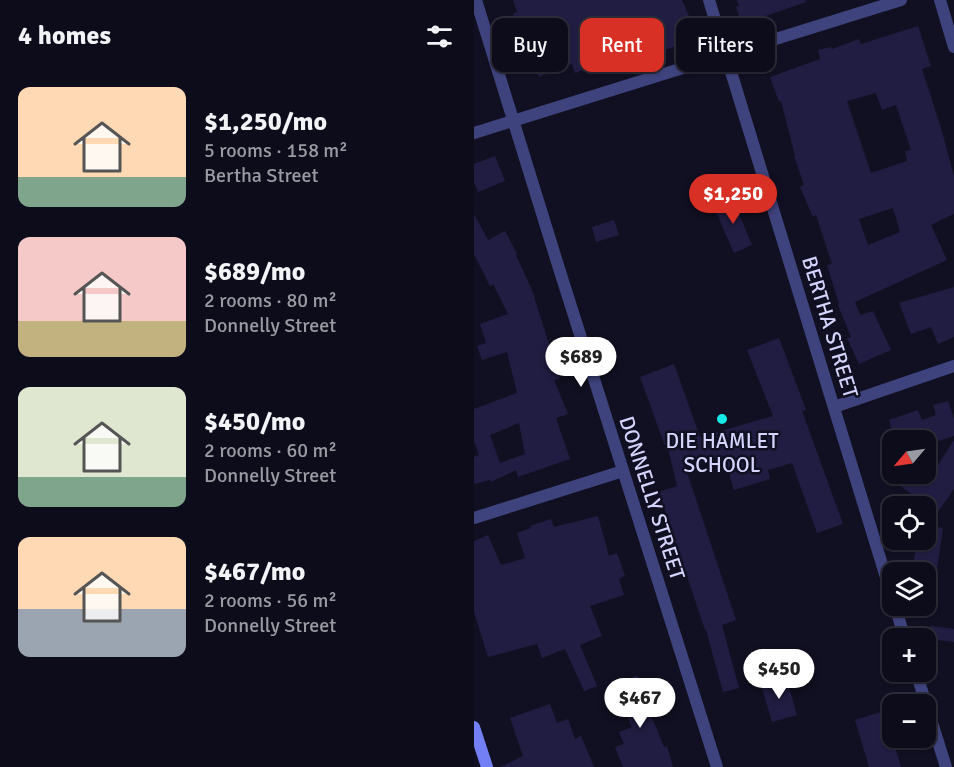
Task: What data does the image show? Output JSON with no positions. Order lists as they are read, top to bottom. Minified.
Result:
{"streets":{"street":["BERTHA STREET","DONNELLY STREET"]},"places":["DIE HAMLET SCHOOL"],"north":"bottom left","page":{"heading":"4 homes","chip":["Buy","Rent","Filters"],"list":[{"name":"$1,250/mo","note":"5 rooms · 158 m² · Bertha Street"},{"name":"$689/mo","note":"2 rooms · 80 m² · Donnelly Street"},{"name":"$450/mo","note":"2 rooms · 60 m² · Donnelly Street"},{"name":"$467/mo","note":"2 rooms · 56 m² · Donnelly Street"}],"price":["$1,250","$689","$450","$467"],"map_buttons":["+","−"]}}
